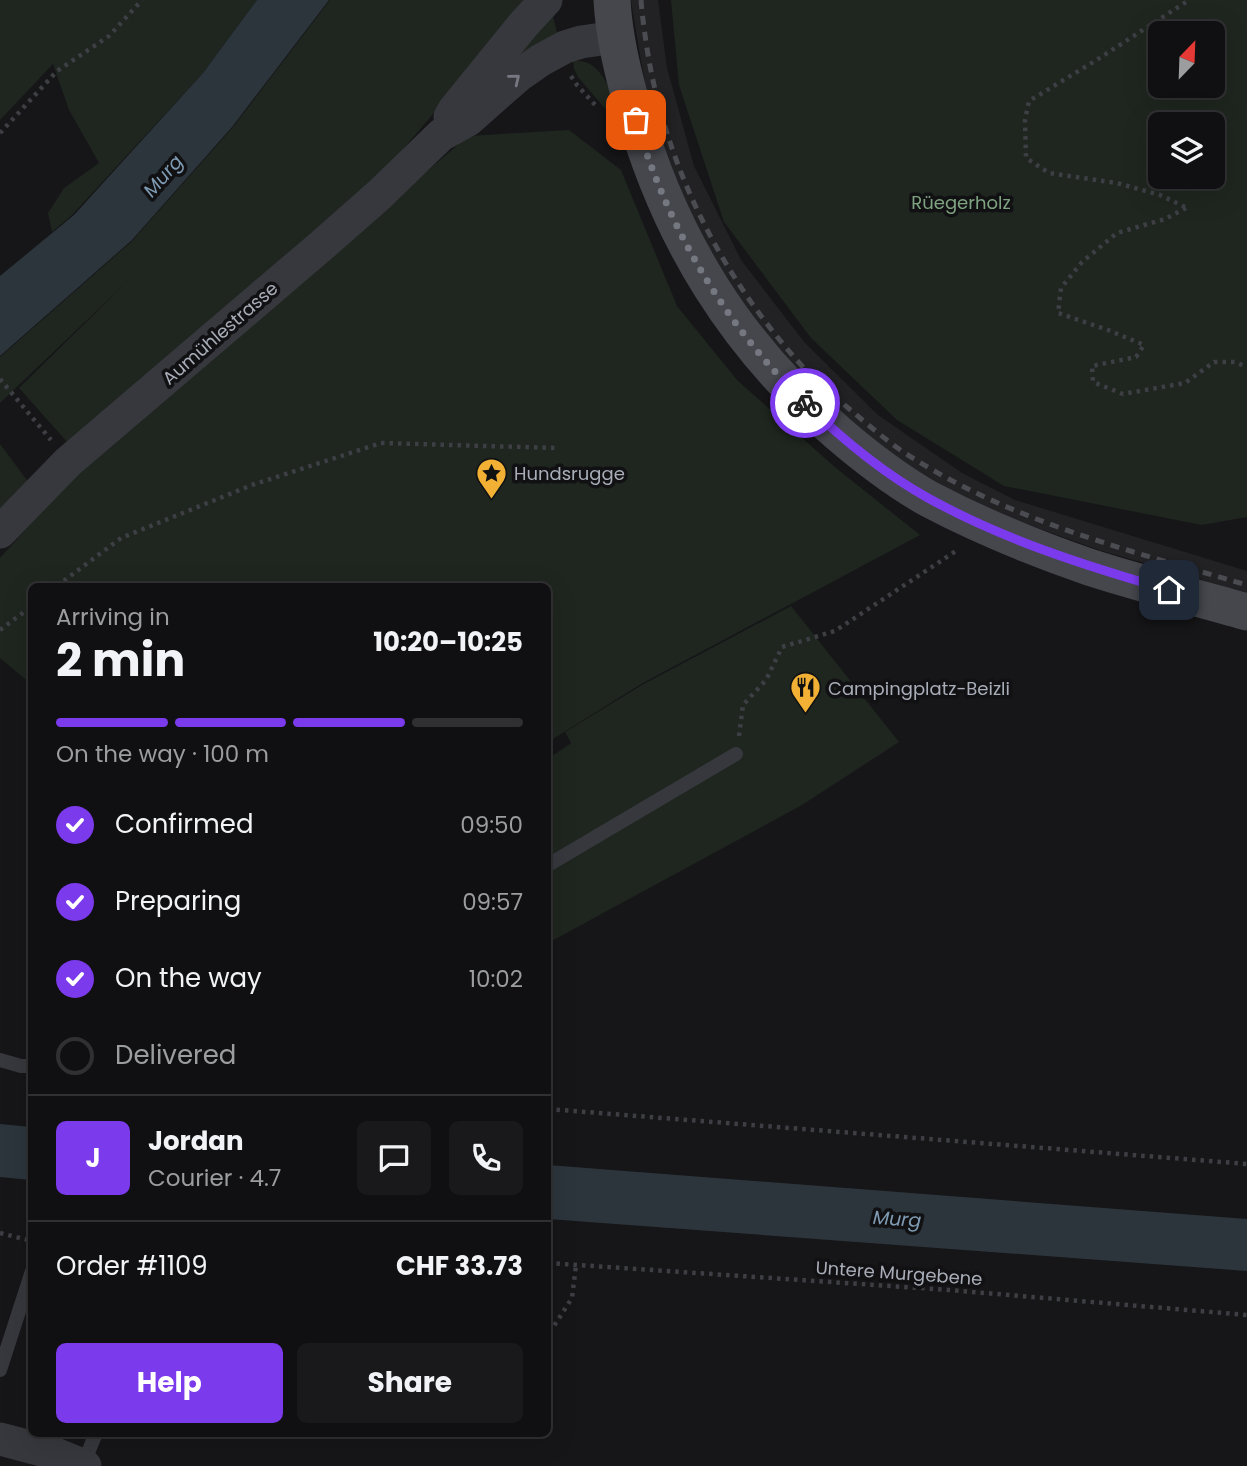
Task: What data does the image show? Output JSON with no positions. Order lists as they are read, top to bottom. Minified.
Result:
{"streets":{"street":["Aumühlestrasse"],"path":["Untere Murgebene"]},"water":["Murg"],"parks":["Rüegerholz"],"places":{"place":["Hundsrugge"],"restaurant":["Campingplatz-Beizli"]},"north":"top right","page":{"heading":["2 min","Arriving in","10:20–10:25"],"panel":["Jordan","Courier · 4.7","Order #1109","CHF 33.73"],"bar":"On the way · 100 m","list":[["Confirmed","09:50"],["Preparing","09:57"],["On the way","10:02"],"Delivered"],"round":"J","buttons":["Help","Share"]}}
